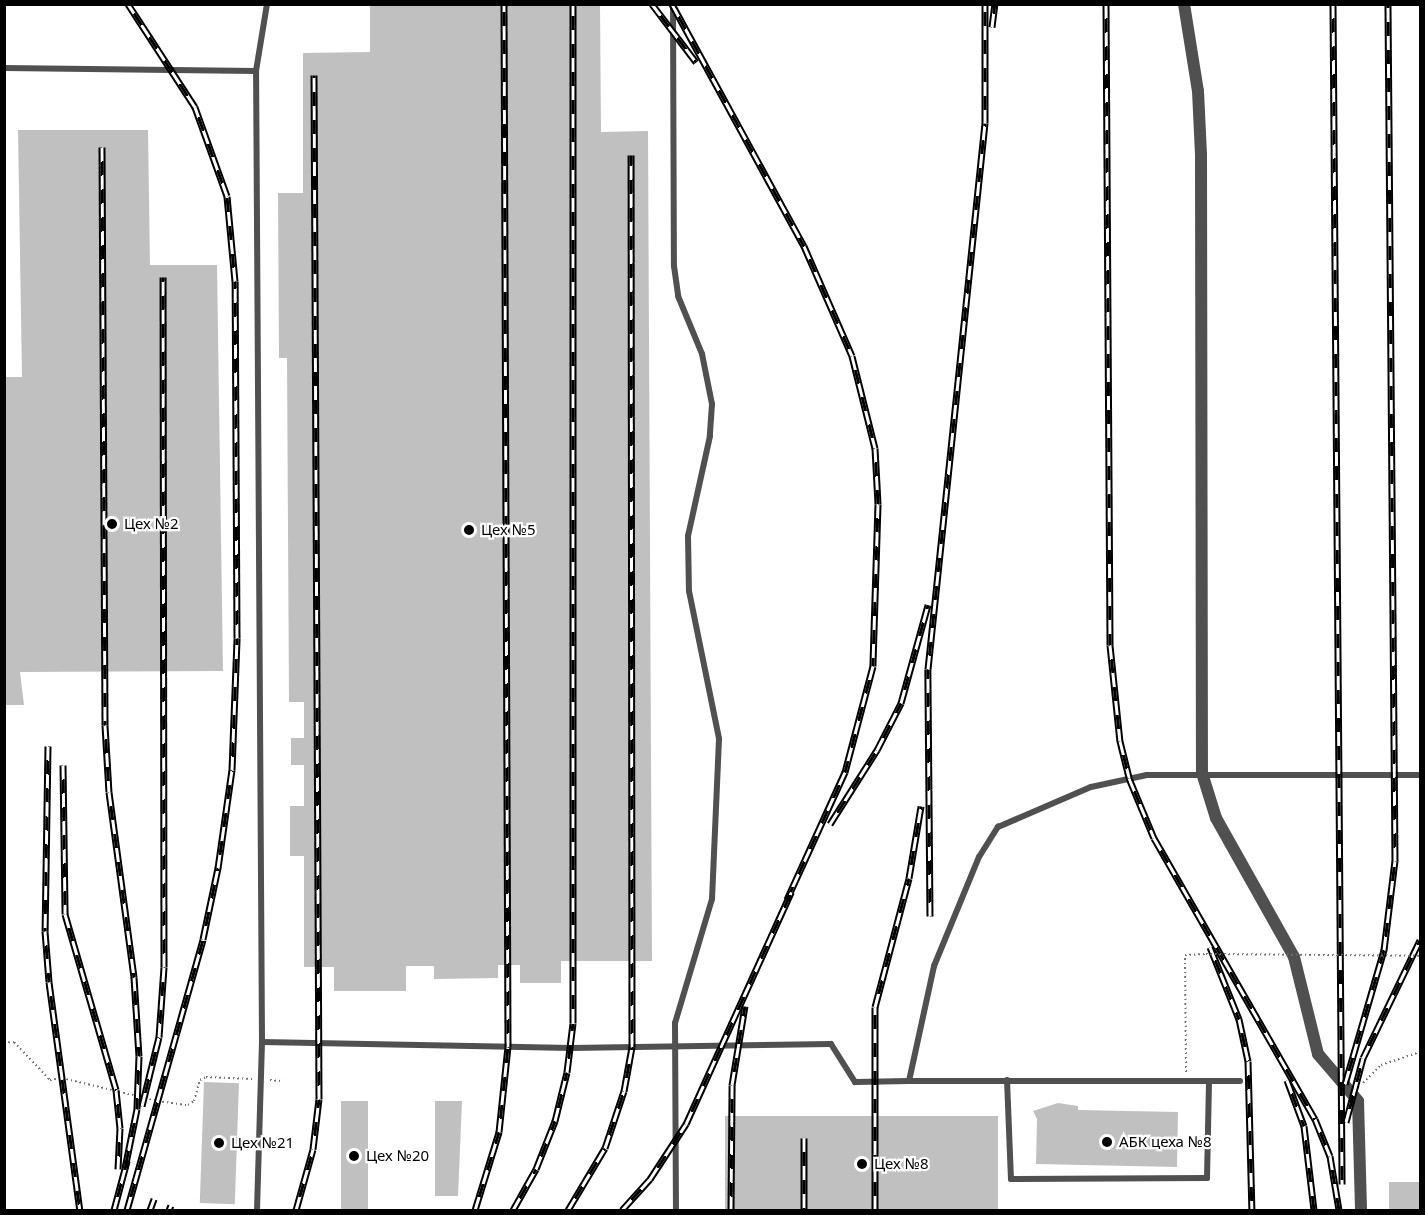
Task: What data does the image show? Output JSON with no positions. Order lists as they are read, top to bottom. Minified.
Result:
{"places":["Цех №2","Цех №5","АБК цеха №8","Цех №21","Цех №20","Цех №8"]}
